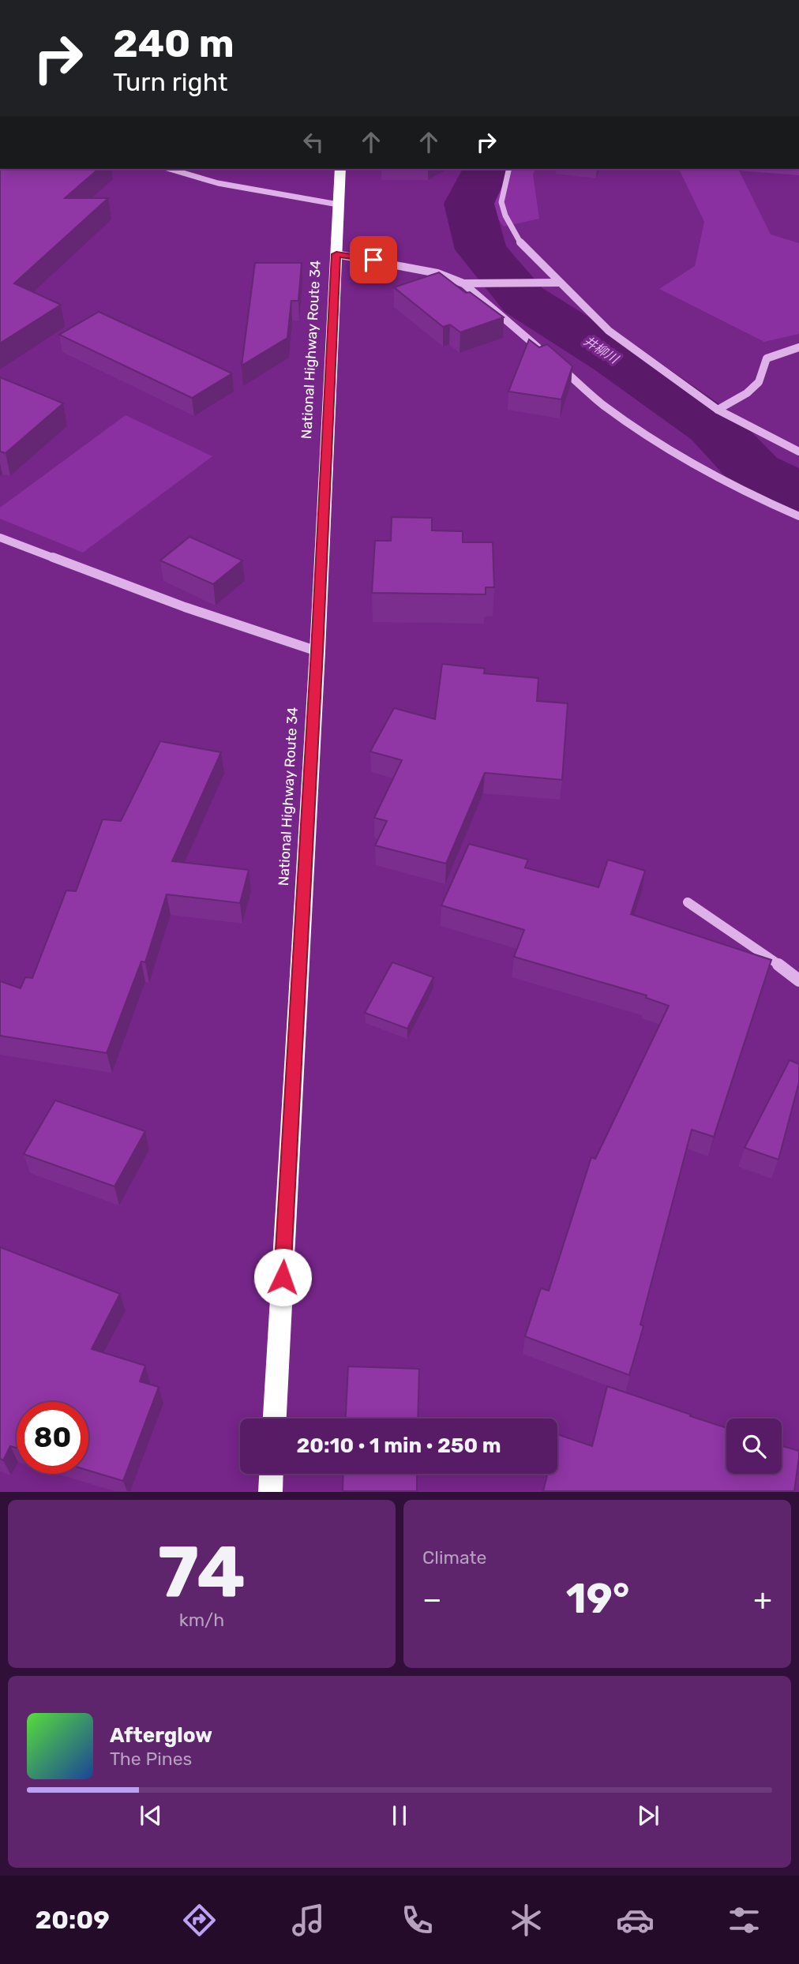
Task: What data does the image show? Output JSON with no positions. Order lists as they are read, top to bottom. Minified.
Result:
{"streets":{"highway":["National Highway Route 34"]},"water":["井柳川"],"page":{"turn":["240 m","Turn right"],"limit":"80","trip":"20:10 · 1 min · 250 m","tile":[["74","km/h"],"Climate"],"heat":["−","19°","+"],"song":["Afterglow","The Pines"],"tabs":"20:09"}}
